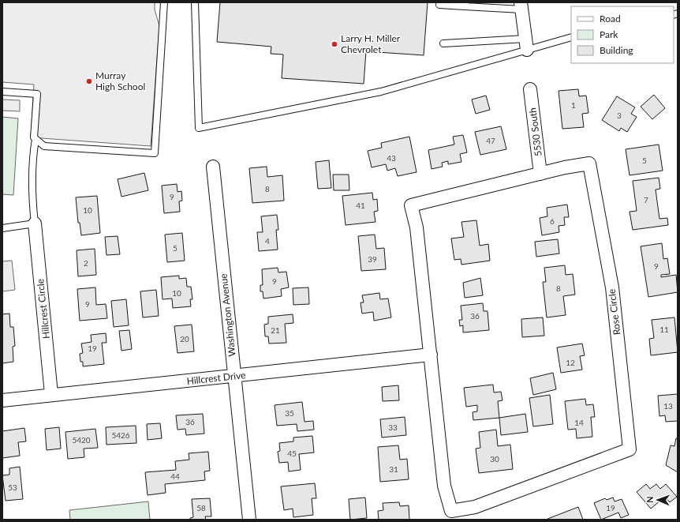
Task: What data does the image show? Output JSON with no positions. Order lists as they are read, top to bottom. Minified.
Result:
{"streets":{"street":["5530 South","Hillcrest Circle","Rose Circle","Washington Avenue","Hillcrest Drive"]},"crossings":[["5530 South","Rose Circle"],["Hillcrest Circle","Hillcrest Drive"],["Rose Circle","Hillcrest Drive"],["Washington Avenue","Hillcrest Drive"]],"places":["Larry H. Miller Chevrolet","Murray High School"],"house_numbers":["1","3","47","43","5","8","9","7","41","10","6","4","5","39","2","9","9","8","10","9","36","11","21","20","19","12","13","35","36","14","33","5426","5420","45","30","31","44","53","58","19"],"legend":["Road","Park","Building"],"north":"left"}
